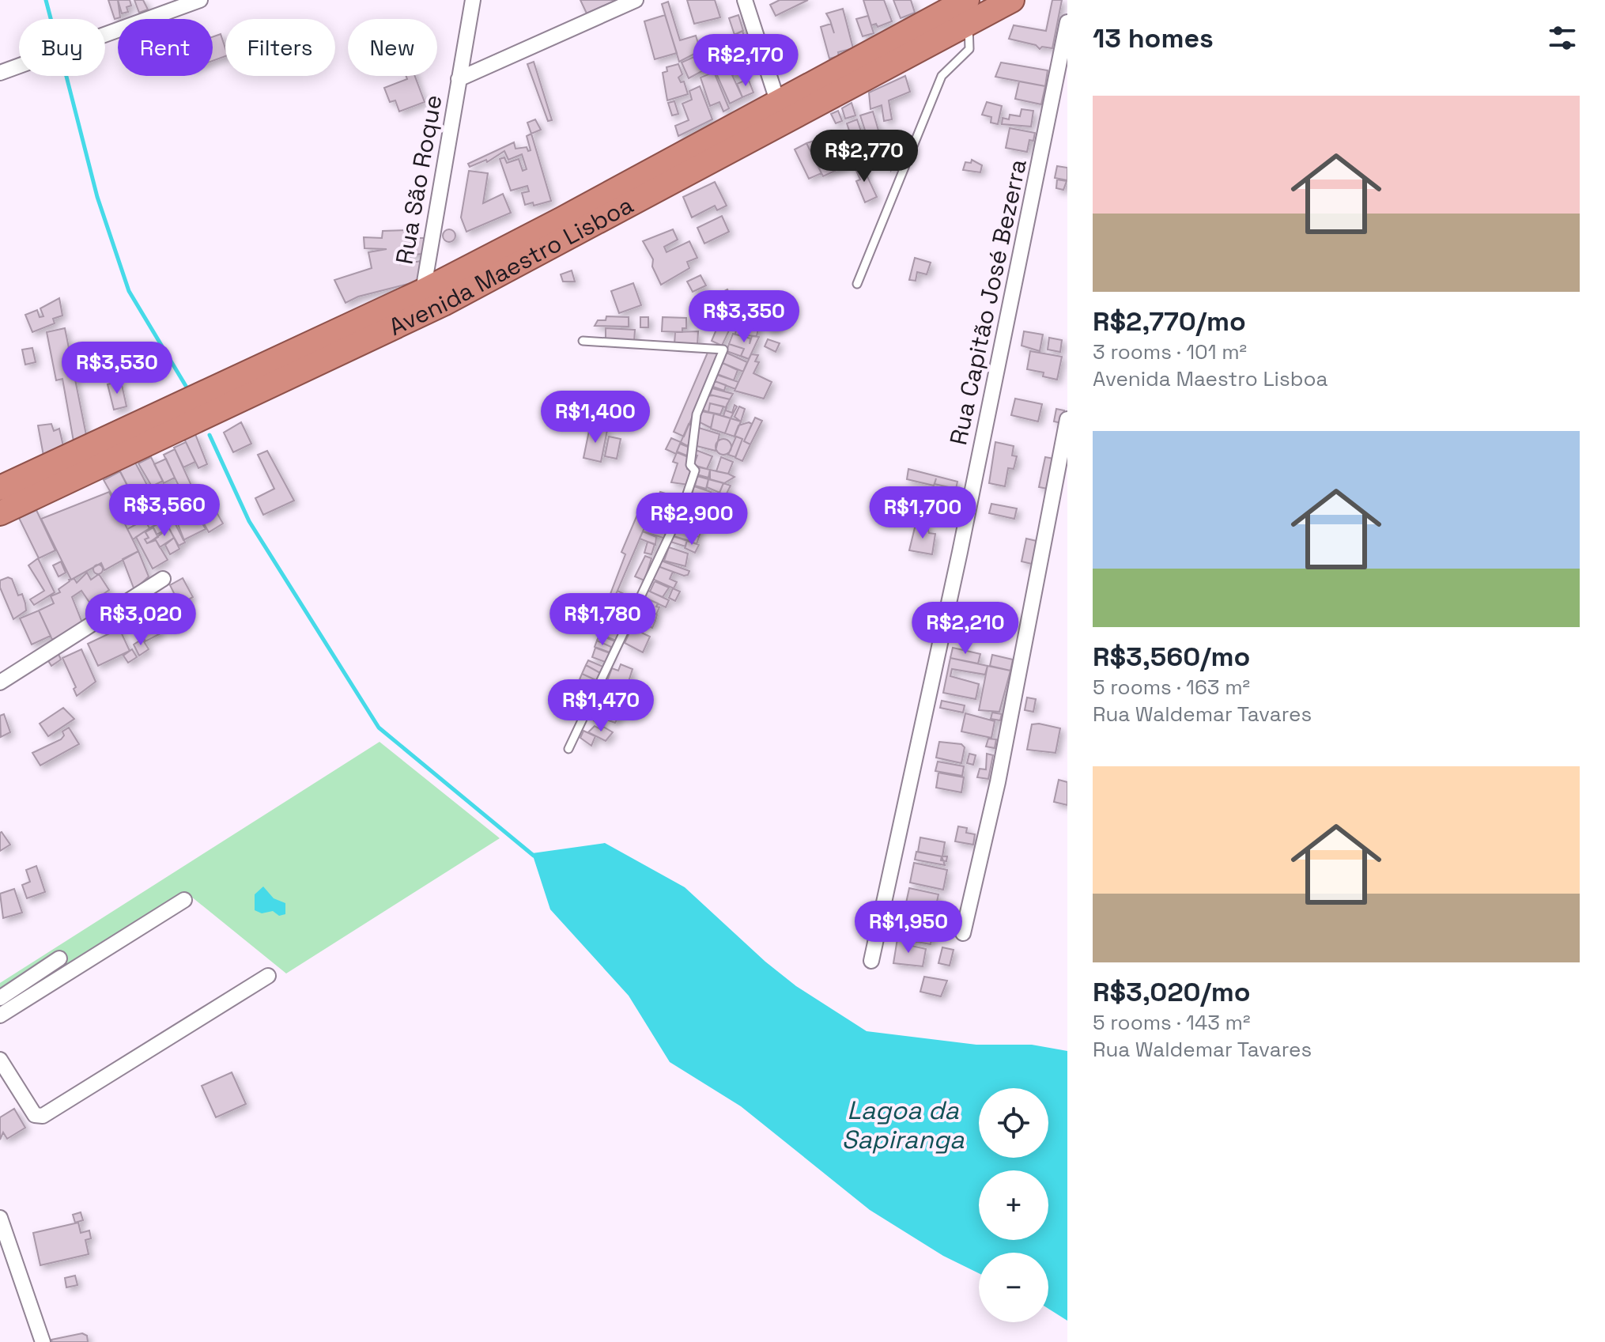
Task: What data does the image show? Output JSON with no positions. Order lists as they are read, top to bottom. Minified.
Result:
{"streets":{"highway":["Avenida Maestro Lisboa"],"street":["Rua São Roque","Rua Capitão José Bezerra"]},"crossings":[["Rua São Roque","Avenida Maestro Lisboa"]],"water":["Lagoa da Sapiranga"],"page":{"heading":"13 homes","chip":["Buy","Rent","Filters","New"],"price":["R$2,170","R$2,770","R$3,350","R$3,530","R$1,400","R$3,560","R$1,700","R$2,900","R$3,020","R$1,780","R$2,210","R$1,470","R$1,950"],"list":[{"name":"R$2,770/mo","note":"3 rooms · 101 m² · Avenida Maestro Lisboa"},{"name":"R$3,560/mo","note":"5 rooms · 163 m² · Rua Waldemar Tavares"},{"name":"R$3,020/mo","note":"5 rooms · 143 m² · Rua Waldemar Tavares"}],"map_buttons":["+","−"]}}
